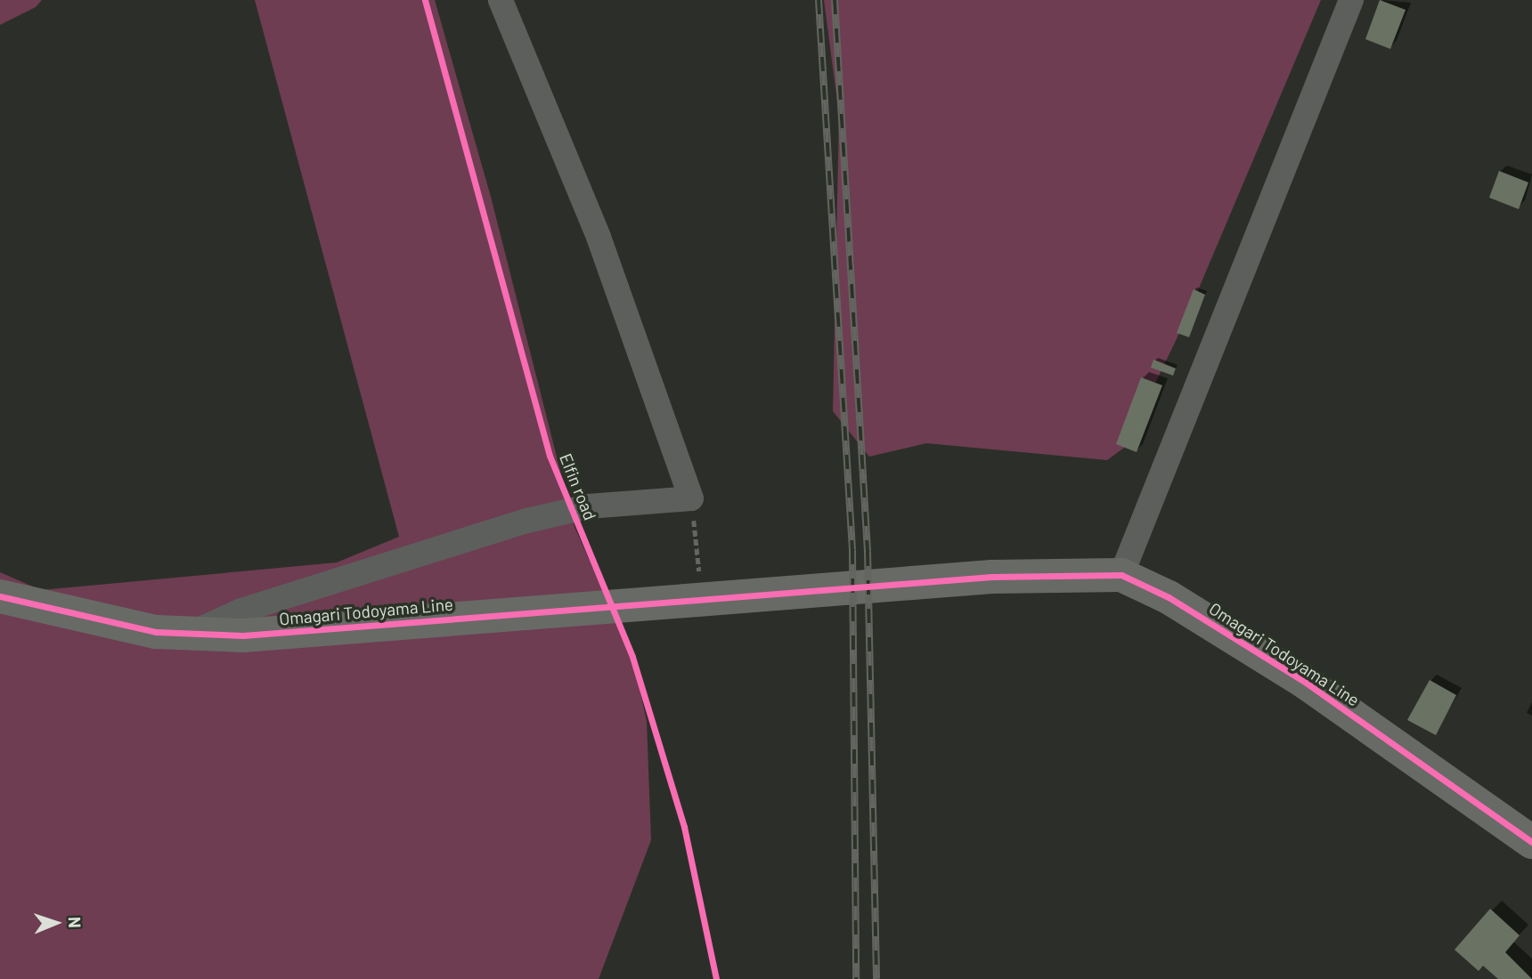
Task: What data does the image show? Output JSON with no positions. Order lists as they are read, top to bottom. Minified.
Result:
{"streets":{"street":["Omagari Todoyama Line"],"cycle path":["Elfin road"]},"north":"right"}
